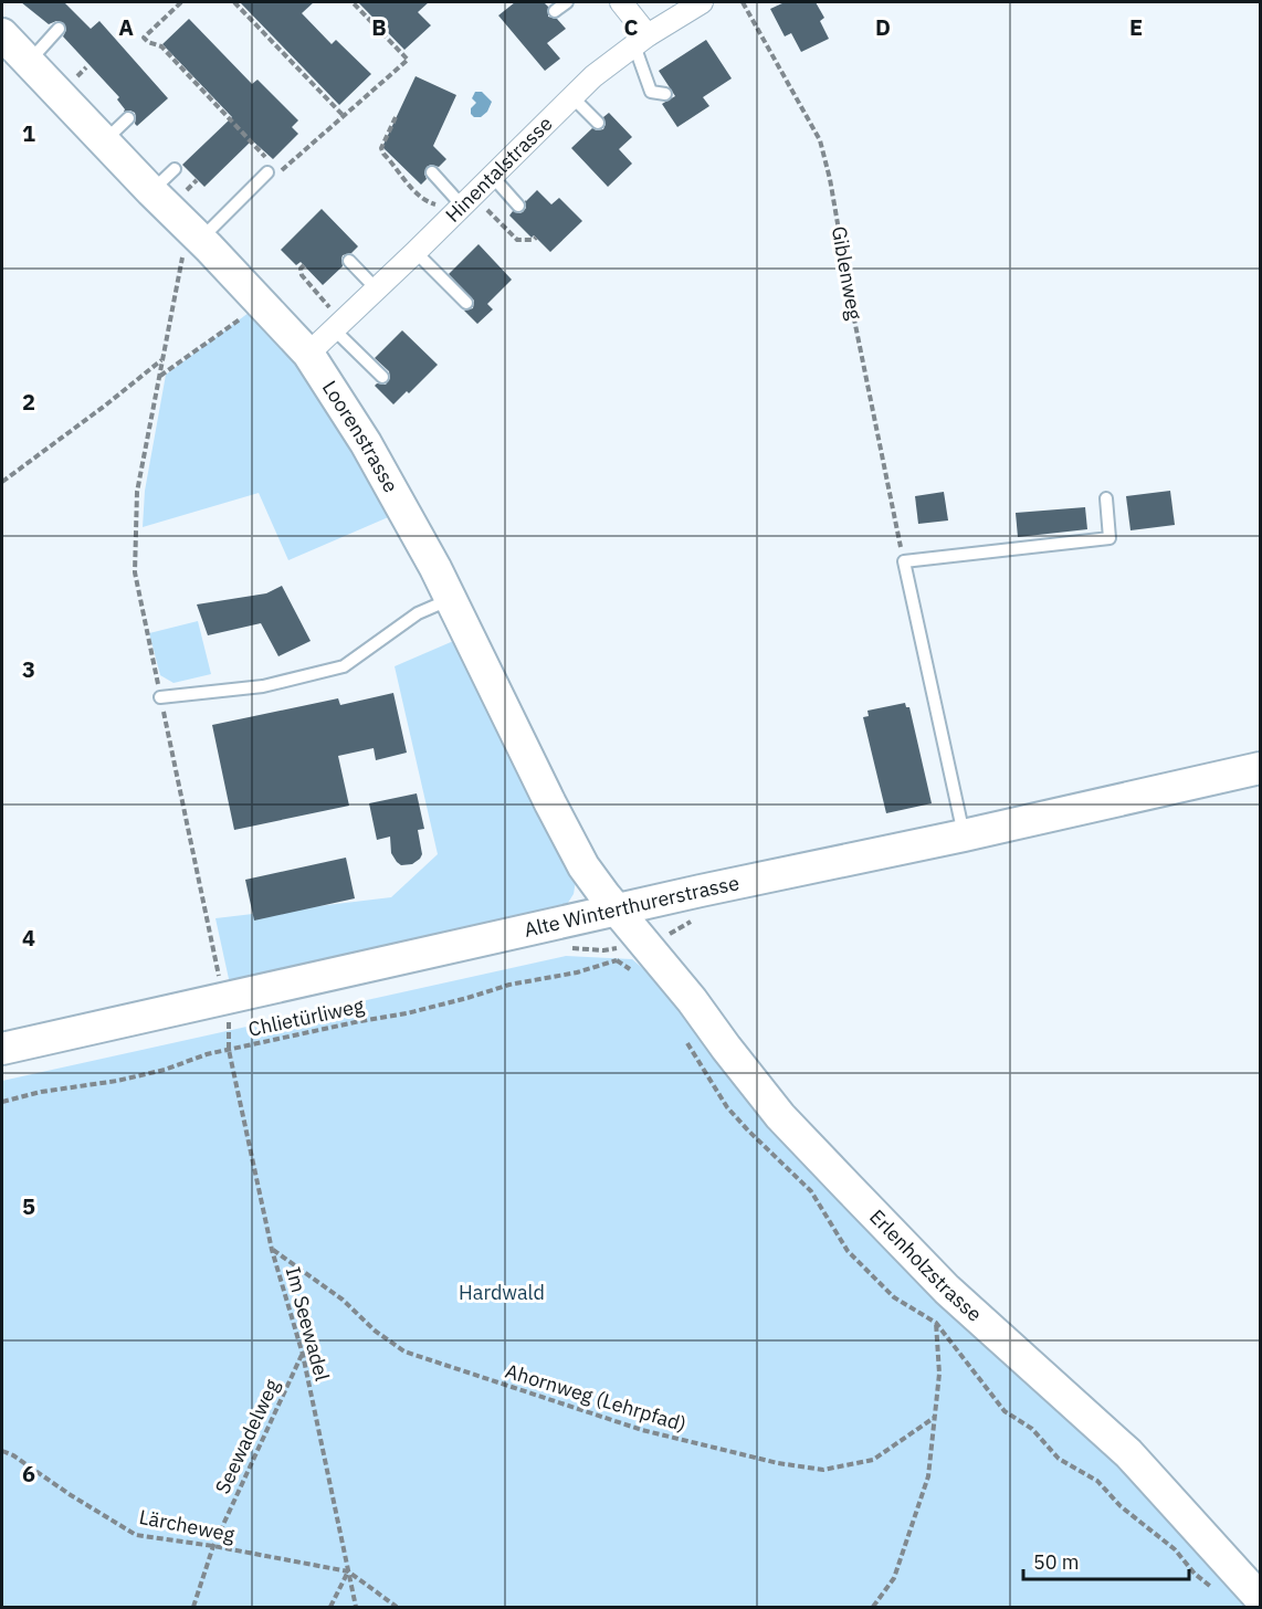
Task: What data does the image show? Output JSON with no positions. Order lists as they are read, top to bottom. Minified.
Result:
{"streets":{"street":["Hinentalstrasse","Loorenstrasse","Alte Winterthurerstrasse","Erlenholzstrasse"],"path":["Giblenweg","Chlietürliweg","Im Seewadel","Ahornweg (Lehrpfad)","Seewadelweg","Lärcheweg"]},"crossings":[["Hinentalstrasse","Loorenstrasse"],["Loorenstrasse","Alte Winterthurerstrasse"],["Loorenstrasse","Erlenholzstrasse"],["Alte Winterthurerstrasse","Erlenholzstrasse"],["Chlietürliweg","Im Seewadel"],["Im Seewadel","Ahornweg (Lehrpfad)"],["Im Seewadel","Seewadelweg"],["Im Seewadel","Lärcheweg"],["Seewadelweg","Lärcheweg"]],"parks":["Hardwald"],"scale_bar":"50 m","grid":{"columns":["A","B","C","D","E"],"rows":["1","2","3","4","5","6"]}}
